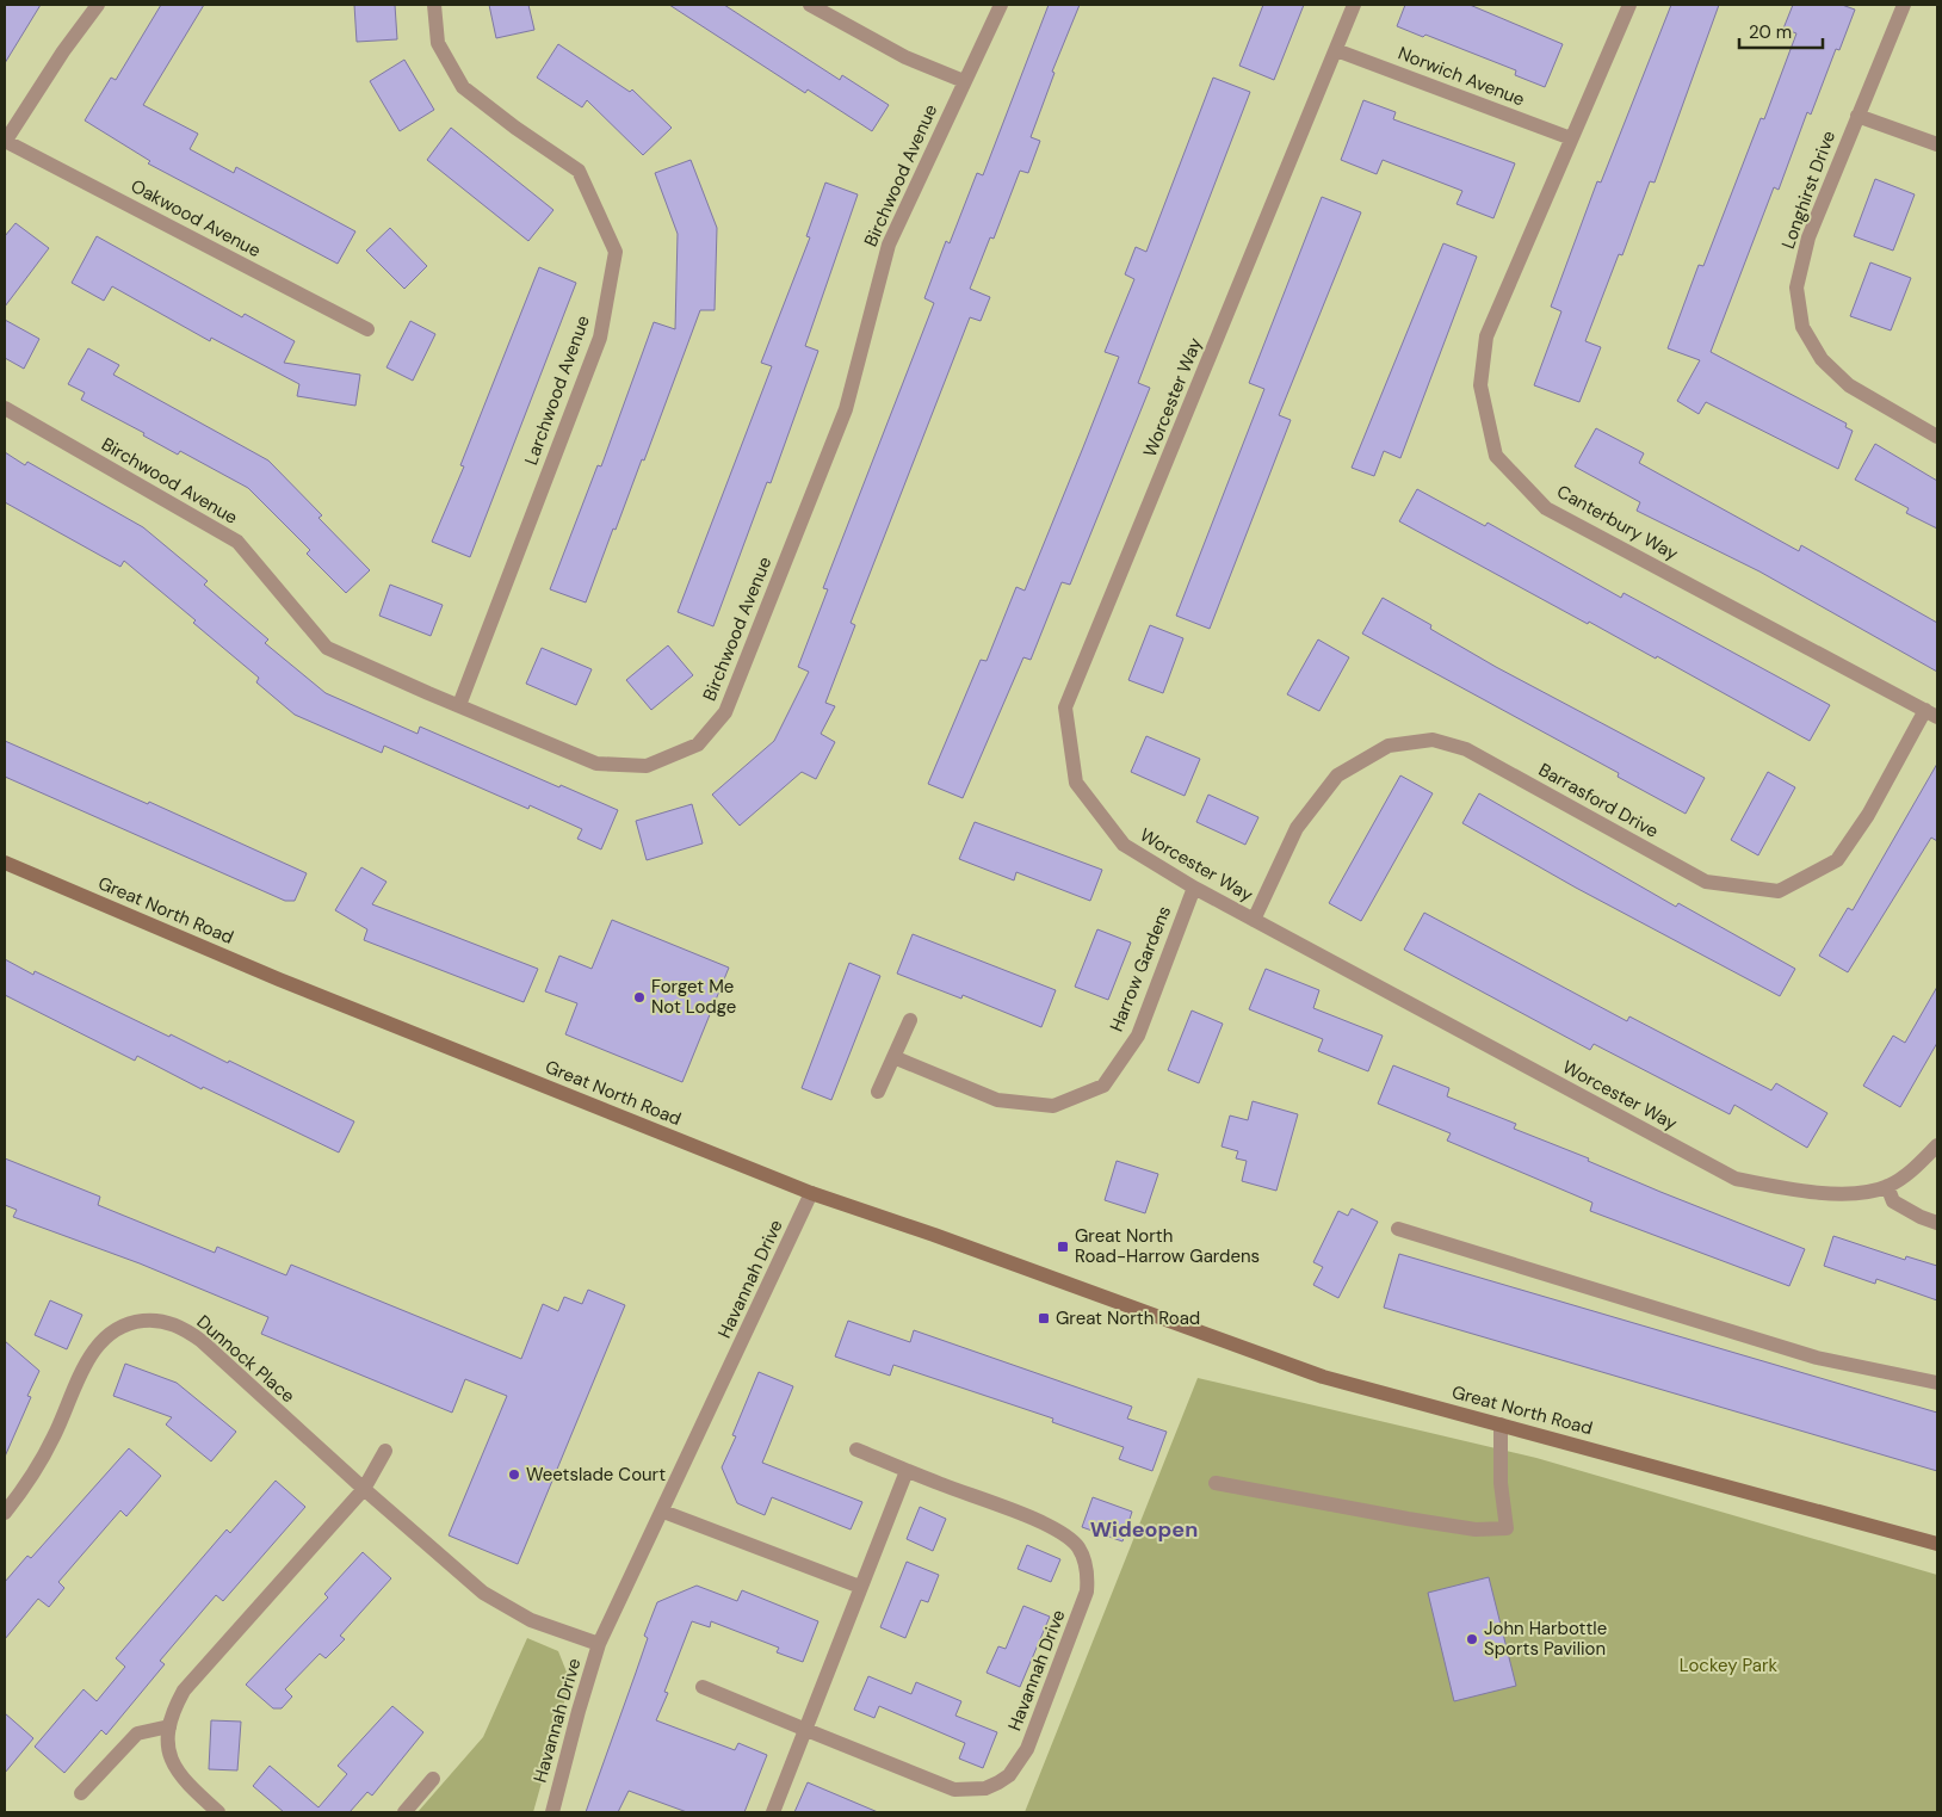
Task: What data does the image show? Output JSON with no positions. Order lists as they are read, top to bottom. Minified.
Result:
{"streets":{"main road":["Great North Road"],"street":["Norwich Avenue","Birchwood Avenue","Longhirst Drive","Oakwood Avenue","Larchwood Avenue","Worcester Way","Canterbury Way","Barrasford Drive","Harrow Gardens","Havannah Drive","Dunnock Place"]},"crossings":[["Norwich Avenue","Worcester Way"],["Norwich Avenue","Canterbury Way"],["Birchwood Avenue","Larchwood Avenue"],["Worcester Way","Barrasford Drive"],["Worcester Way","Harrow Gardens"],["Canterbury Way","Barrasford Drive"],["Great North Road","Havannah Drive"],["Havannah Drive","Dunnock Place"]],"districts":["Wideopen"],"parks":["Lockey Park"],"places":{"other":["Forget Me Not Lodge","Weetslade Court","John Harbottle Sports Pavilion"],"transit":["Great North Road-Harrow Gardens","Great North Road"]},"scale_bar":"20 m"}
